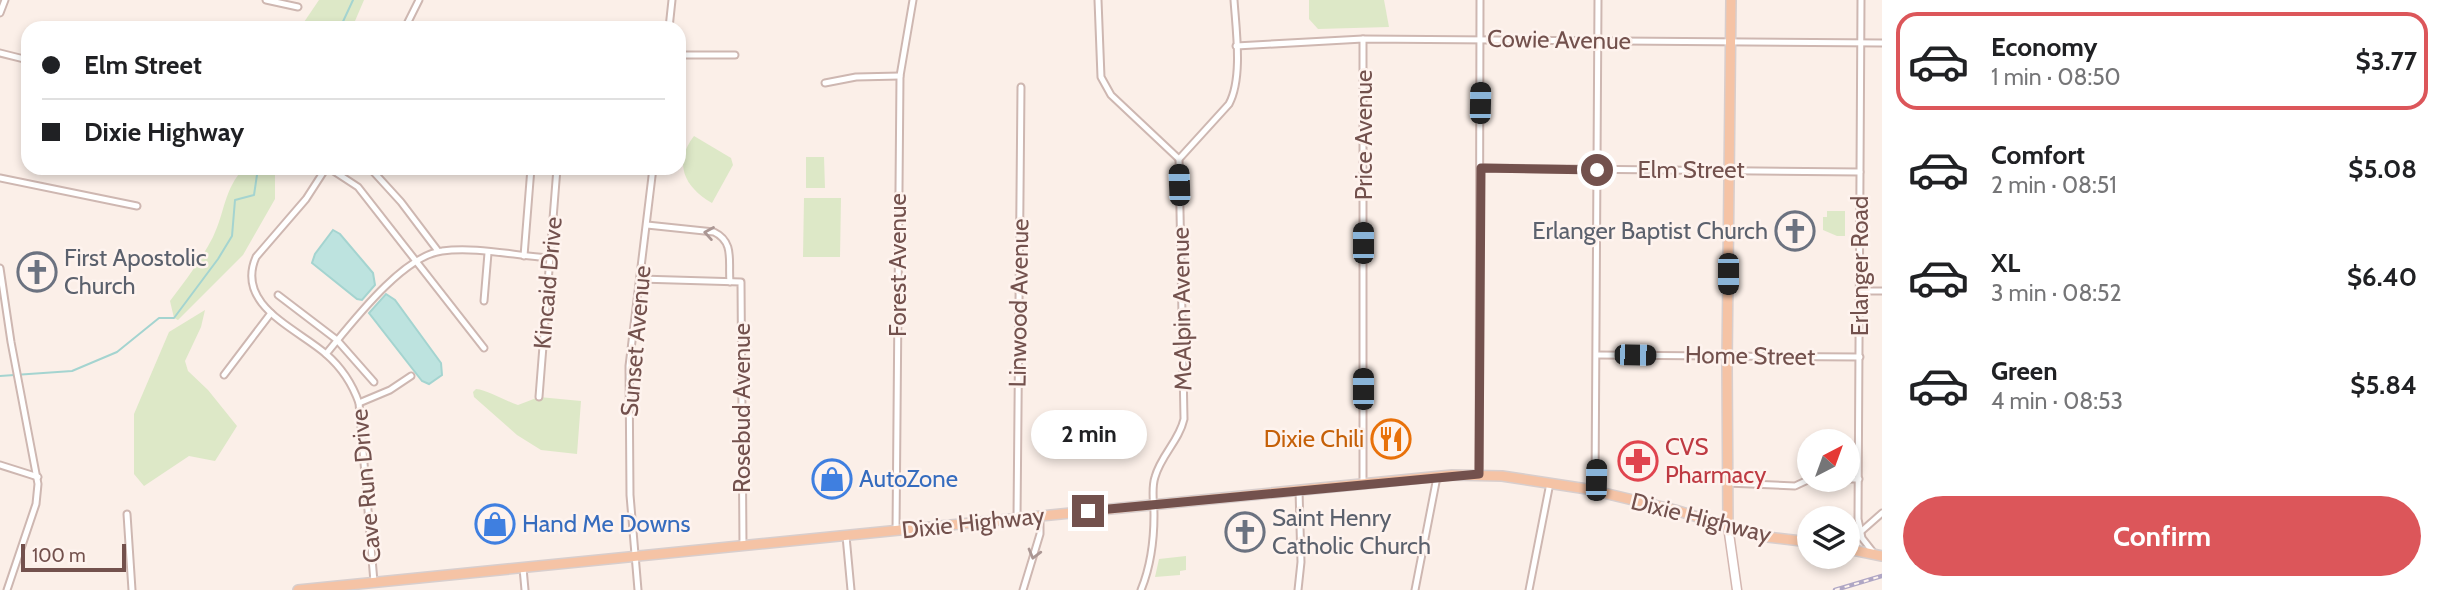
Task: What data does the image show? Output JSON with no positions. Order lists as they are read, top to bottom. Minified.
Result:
{"streets":{"main road":["Dixie Highway"],"street":["Cowie Avenue","Price Avenue","Elm Street","Forest Avenue","Erlanger Road","Kincaid Drive","Linwood Avenue","McAlpin Avenue","Sunset Avenue","Home Street","Rosebud Avenue","Cave Run Drive"]},"crossings":[["Cowie Avenue","Price Avenue"],["Cowie Avenue","Erlanger Road"],["Price Avenue","Dixie Highway"],["Elm Street","Erlanger Road"],["Forest Avenue","Dixie Highway"],["Erlanger Road","Home Street"],["Linwood Avenue","Dixie Highway"],["McAlpin Avenue","Dixie Highway"],["Sunset Avenue","Dixie Highway"],["Rosebud Avenue","Dixie Highway"],["Cave Run Drive","Dixie Highway"]],"places":{"church":["Erlanger Baptist Church","First Apostolic Church","Saint Henry Catholic Church"],"restaurant":["Dixie Chili"],"pharmacy":["CVS Pharmacy"],"shop":["AutoZone","Hand Me Downs"]},"scale_bar":"100 m","north":"top right","page":{"list":[{"name":"Economy","note":"1 min · 08:50","value":"$3.77"},{"name":"Comfort","note":"2 min · 08:51","value":"$5.08"},{"name":"XL","note":"3 min · 08:52","value":"$6.40"},{"name":"Green","note":"4 min · 08:53","value":"$5.84"}],"banner":["Elm Street","Dixie Highway"],"bubble":"2 min","buttons":"Confirm","scale":"100 m"}}
